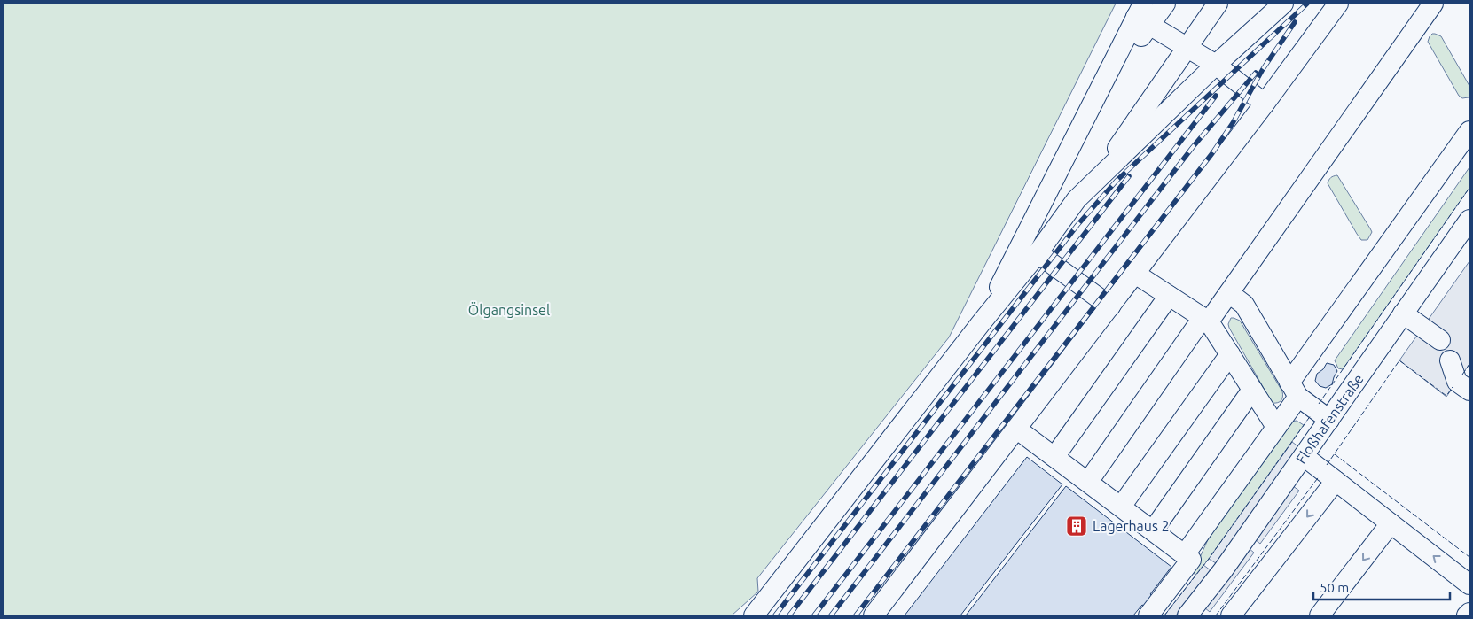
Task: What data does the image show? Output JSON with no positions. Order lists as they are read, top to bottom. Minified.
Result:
{"streets":{"street":["Floßhafenstraße"]},"parks":["Ölgangsinsel"],"places":{"building":["Lagerhaus 2"]},"scale_bar":"50 m"}
